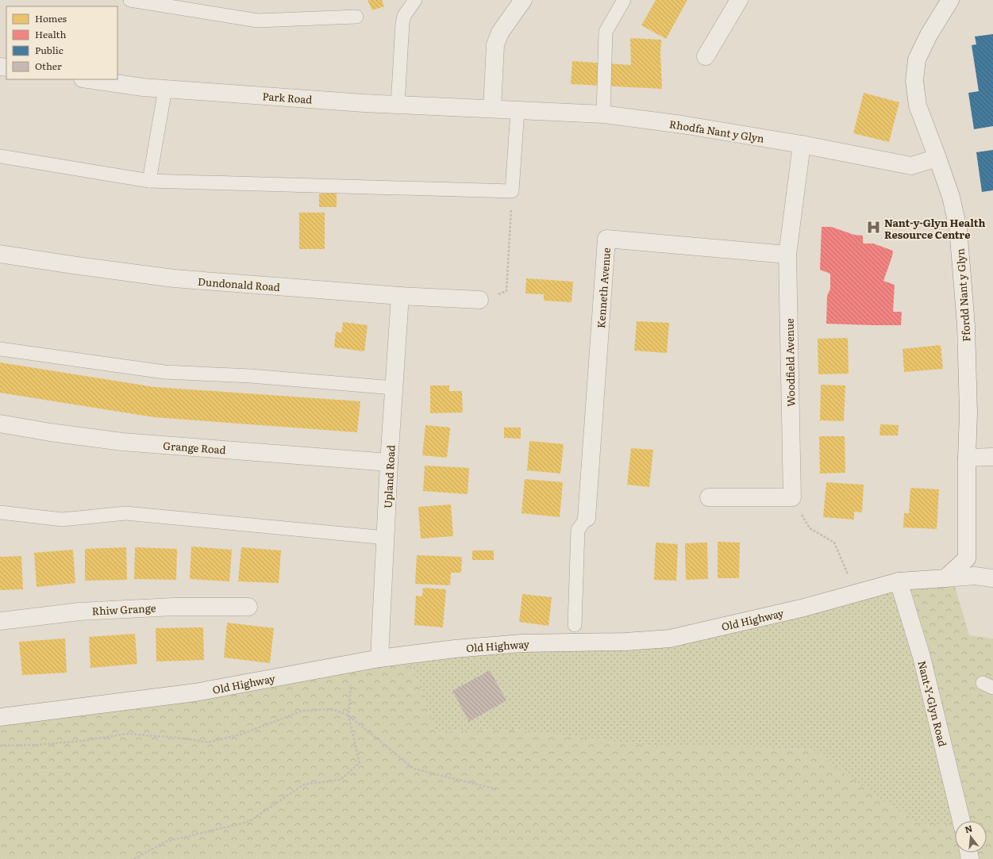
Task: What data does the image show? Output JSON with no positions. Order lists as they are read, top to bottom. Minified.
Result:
{"streets":{"street":["Park Road","Rhodfa Nant y Glyn","Dundonald Road","Kenneth Avenue","Ffordd Nant y Glyn","Woodfield Avenue","Grange Road","Upland Road","Rhiw Grange","Old Highway","Nant-Y-Glyn Road"]},"crossings":[["Park Road","Rhodfa Nant y Glyn"],["Rhodfa Nant y Glyn","Ffordd Nant y Glyn"],["Rhodfa Nant y Glyn","Woodfield Avenue"],["Dundonald Road","Upland Road"],["Kenneth Avenue","Woodfield Avenue"],["Ffordd Nant y Glyn","Old Highway"],["Grange Road","Upland Road"],["Upland Road","Old Highway"],["Old Highway","Nant-Y-Glyn Road"]],"places":{"hospital":["Nant-y-Glyn Health Resource Centre"]},"legend":["Homes","Health","Public","Other"],"north":"top"}
